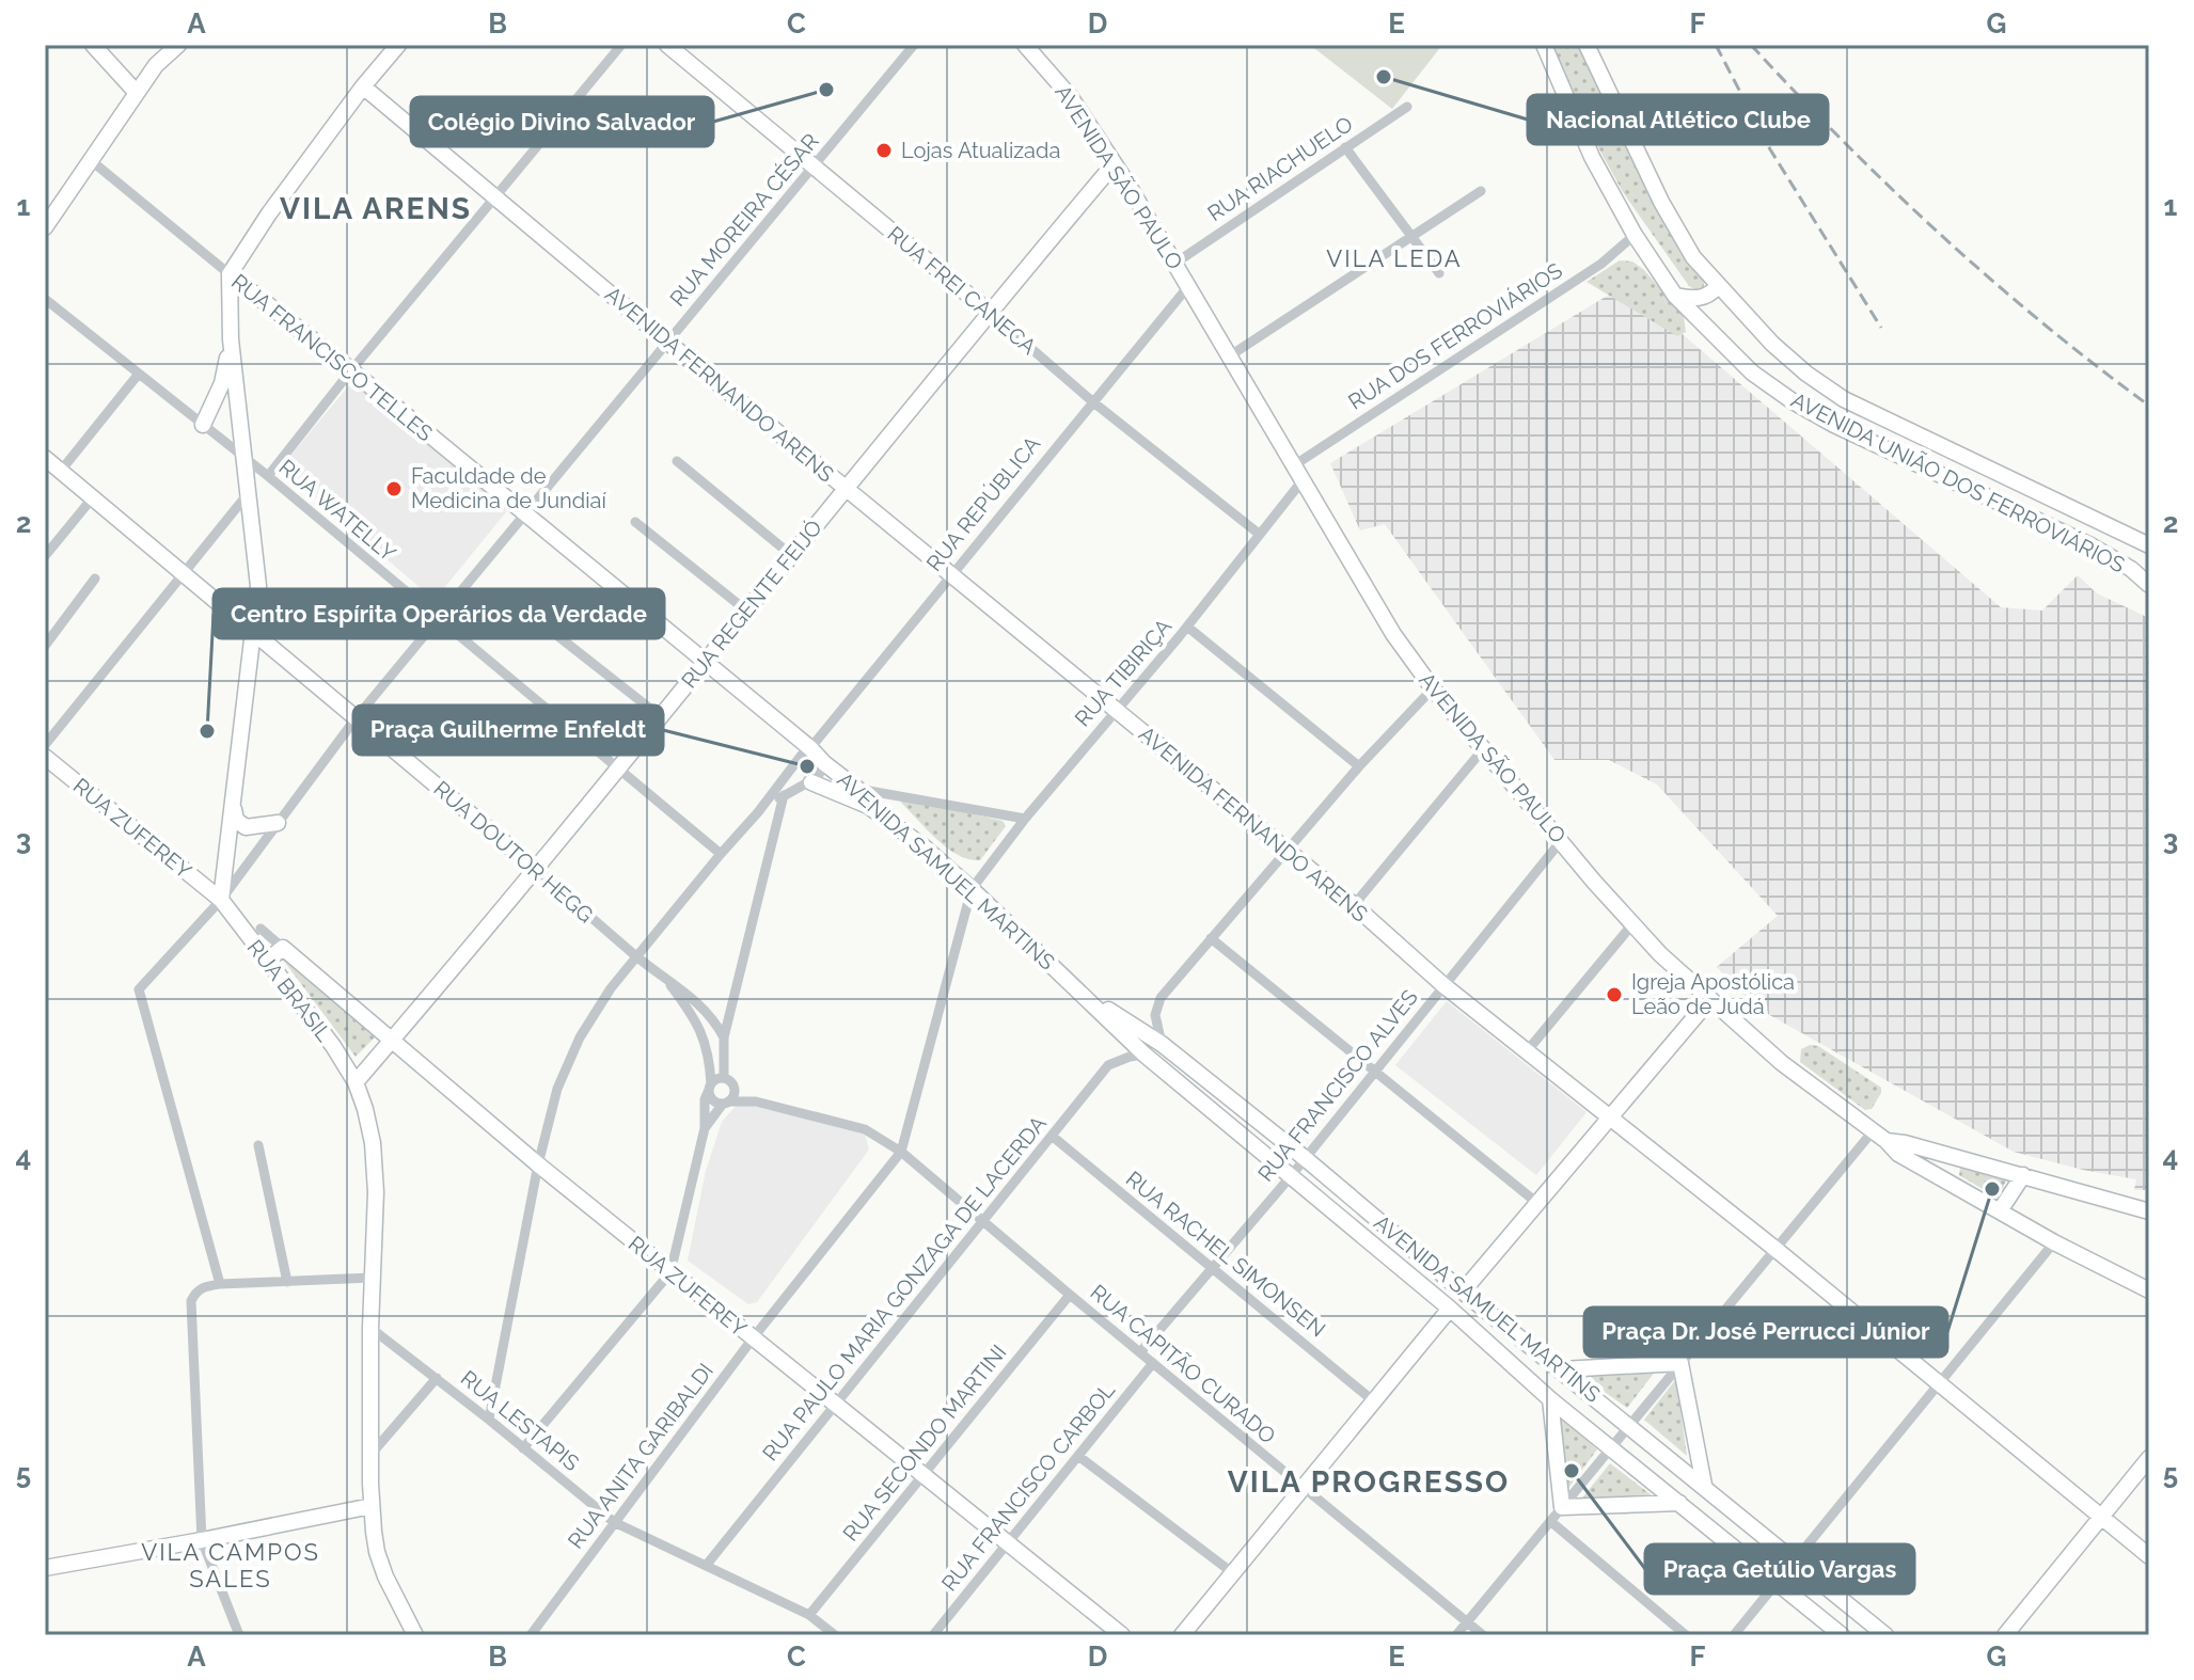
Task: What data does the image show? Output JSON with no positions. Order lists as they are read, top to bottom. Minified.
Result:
{"streets":{"main road":["AVENIDA SÃO PAULO","RUA FREI CANECA","RUA FRANCISCO TELLES","AVENIDA FERNANDO ARENS","AVENIDA UNIÃO DOS FERROVIÁRIOS","RUA REGENTE FEIJÓ","RUA ZUFEREY","RUA DOUTOR HEGG","AVENIDA SAMUEL MARTINS","RUA BRASIL"],"street":["RUA RIACHUELO","RUA MOREIRA CÉSAR","RUA DOS FERROVIÁRIOS","RUA REPÚBLICA","RUA WATELLY","RUA TIBIRIÇA","RUA FRANCISCO ALVES","RUA RACHEL SIMONSEN","RUA PAULO MARIA GONZAGA DE LACERDA","RUA CAPITÃO CURADO","RUA LESTAPIS","RUA SECONDO MARTINI","RUA ANITA GARIBALDI","RUA FRANCISCO CARBOL"]},"crossings":[["RUA RIACHUELO","AVENIDA SÃO PAULO"],["AVENIDA SÃO PAULO","RUA DOS FERROVIÁRIOS"],["AVENIDA SÃO PAULO","RUA REPÚBLICA"],["AVENIDA SÃO PAULO","RUA REGENTE FEIJÓ"],["AVENIDA SÃO PAULO","RUA TIBIRIÇA"],["AVENIDA SÃO PAULO","RUA FRANCISCO ALVES"],["RUA MOREIRA CÉSAR","RUA FREI CANECA"],["RUA MOREIRA CÉSAR","RUA FRANCISCO TELLES"],["RUA MOREIRA CÉSAR","AVENIDA FERNANDO ARENS"],["RUA MOREIRA CÉSAR","RUA WATELLY"],["RUA MOREIRA CÉSAR","RUA ZUFEREY"],["RUA MOREIRA CÉSAR","RUA DOUTOR HEGG"],["RUA MOREIRA CÉSAR","RUA BRASIL"],["RUA FREI CANECA","RUA REPÚBLICA"],["RUA FREI CANECA","RUA REGENTE FEIJÓ"],["RUA FREI CANECA","RUA TIBIRIÇA"],["RUA DOS FERROVIÁRIOS","AVENIDA UNIÃO DOS FERROVIÁRIOS"],["RUA FRANCISCO TELLES","RUA REPÚBLICA"],["RUA FRANCISCO TELLES","RUA REGENTE FEIJÓ"],["RUA FRANCISCO TELLES","AVENIDA SAMUEL MARTINS"],["AVENIDA FERNANDO ARENS","RUA REPÚBLICA"],["AVENIDA FERNANDO ARENS","RUA REGENTE FEIJÓ"],["AVENIDA FERNANDO ARENS","RUA TIBIRIÇA"],["AVENIDA FERNANDO ARENS","RUA FRANCISCO ALVES"],["RUA REPÚBLICA","AVENIDA SAMUEL MARTINS"],["RUA WATELLY","RUA REGENTE FEIJÓ"],["RUA REGENTE FEIJÓ","RUA ZUFEREY"],["RUA REGENTE FEIJÓ","RUA DOUTOR HEGG"],["RUA REGENTE FEIJÓ","RUA BRASIL"],["RUA TIBIRIÇA","AVENIDA SAMUEL MARTINS"],["RUA TIBIRIÇA","RUA ANITA GARIBALDI"],["RUA ZUFEREY","RUA DOUTOR HEGG"],["RUA ZUFEREY","RUA BRASIL"],["RUA ZUFEREY","RUA PAULO MARIA GONZAGA DE LACERDA"],["RUA ZUFEREY","RUA SECONDO MARTINI"],["RUA ZUFEREY","RUA ANITA GARIBALDI"],["RUA ZUFEREY","RUA FRANCISCO CARBOL"],["AVENIDA SAMUEL MARTINS","RUA FRANCISCO ALVES"],["AVENIDA SAMUEL MARTINS","RUA PAULO MARIA GONZAGA DE LACERDA"],["AVENIDA SAMUEL MARTINS","RUA ANITA GARIBALDI"],["RUA BRASIL","RUA LESTAPIS"],["RUA FRANCISCO ALVES","RUA RACHEL SIMONSEN"],["RUA FRANCISCO ALVES","RUA CAPITÃO CURADO"],["RUA RACHEL SIMONSEN","RUA PAULO MARIA GONZAGA DE LACERDA"],["RUA PAULO MARIA GONZAGA DE LACERDA","RUA CAPITÃO CURADO"],["RUA PAULO MARIA GONZAGA DE LACERDA","RUA LESTAPIS"],["RUA CAPITÃO CURADO","RUA SECONDO MARTINI"],["RUA CAPITÃO CURADO","RUA ANITA GARIBALDI"],["RUA CAPITÃO CURADO","RUA FRANCISCO CARBOL"],["RUA LESTAPIS","RUA SECONDO MARTINI"],["RUA LESTAPIS","RUA ANITA GARIBALDI"]],"districts":["VILA ARENS","VILA LEDA","VILA PROGRESSO","VILA CAMPOS SALES"],"places":["Nacional Atlético Clube","Colégio Divino Salvador","Lojas Atualizada","Faculdade de Medicina de Jundiaí","Centro Espírita Operários da Verdade","Praça Guilherme Enfeldt","Igreja Apostólica Leão de Judá","Praça Dr. José Perrucci Júnior","Praça Getúlio Vargas"],"grid":{"columns":["A","B","C","D","E","F","G"],"rows":["1","2","3","4","5"]}}
